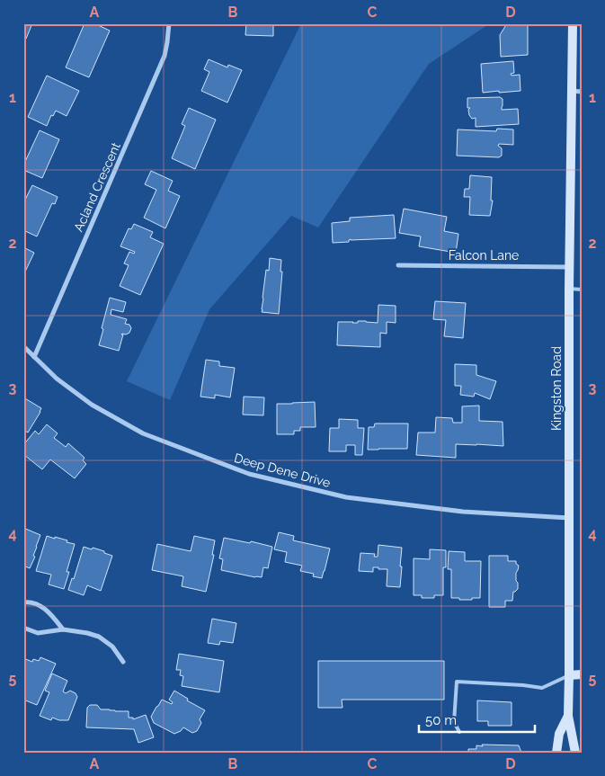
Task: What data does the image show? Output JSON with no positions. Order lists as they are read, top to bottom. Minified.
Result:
{"streets":{"street":["Acland Crescent","Falcon Lane","Kingston Road","Deep Dene Drive"]},"crossings":[["Acland Crescent","Deep Dene Drive"],["Falcon Lane","Kingston Road"],["Kingston Road","Deep Dene Drive"]],"scale_bar":"50 m","grid":{"columns":["A","B","C","D"],"rows":["1","2","3","4","5"]}}
